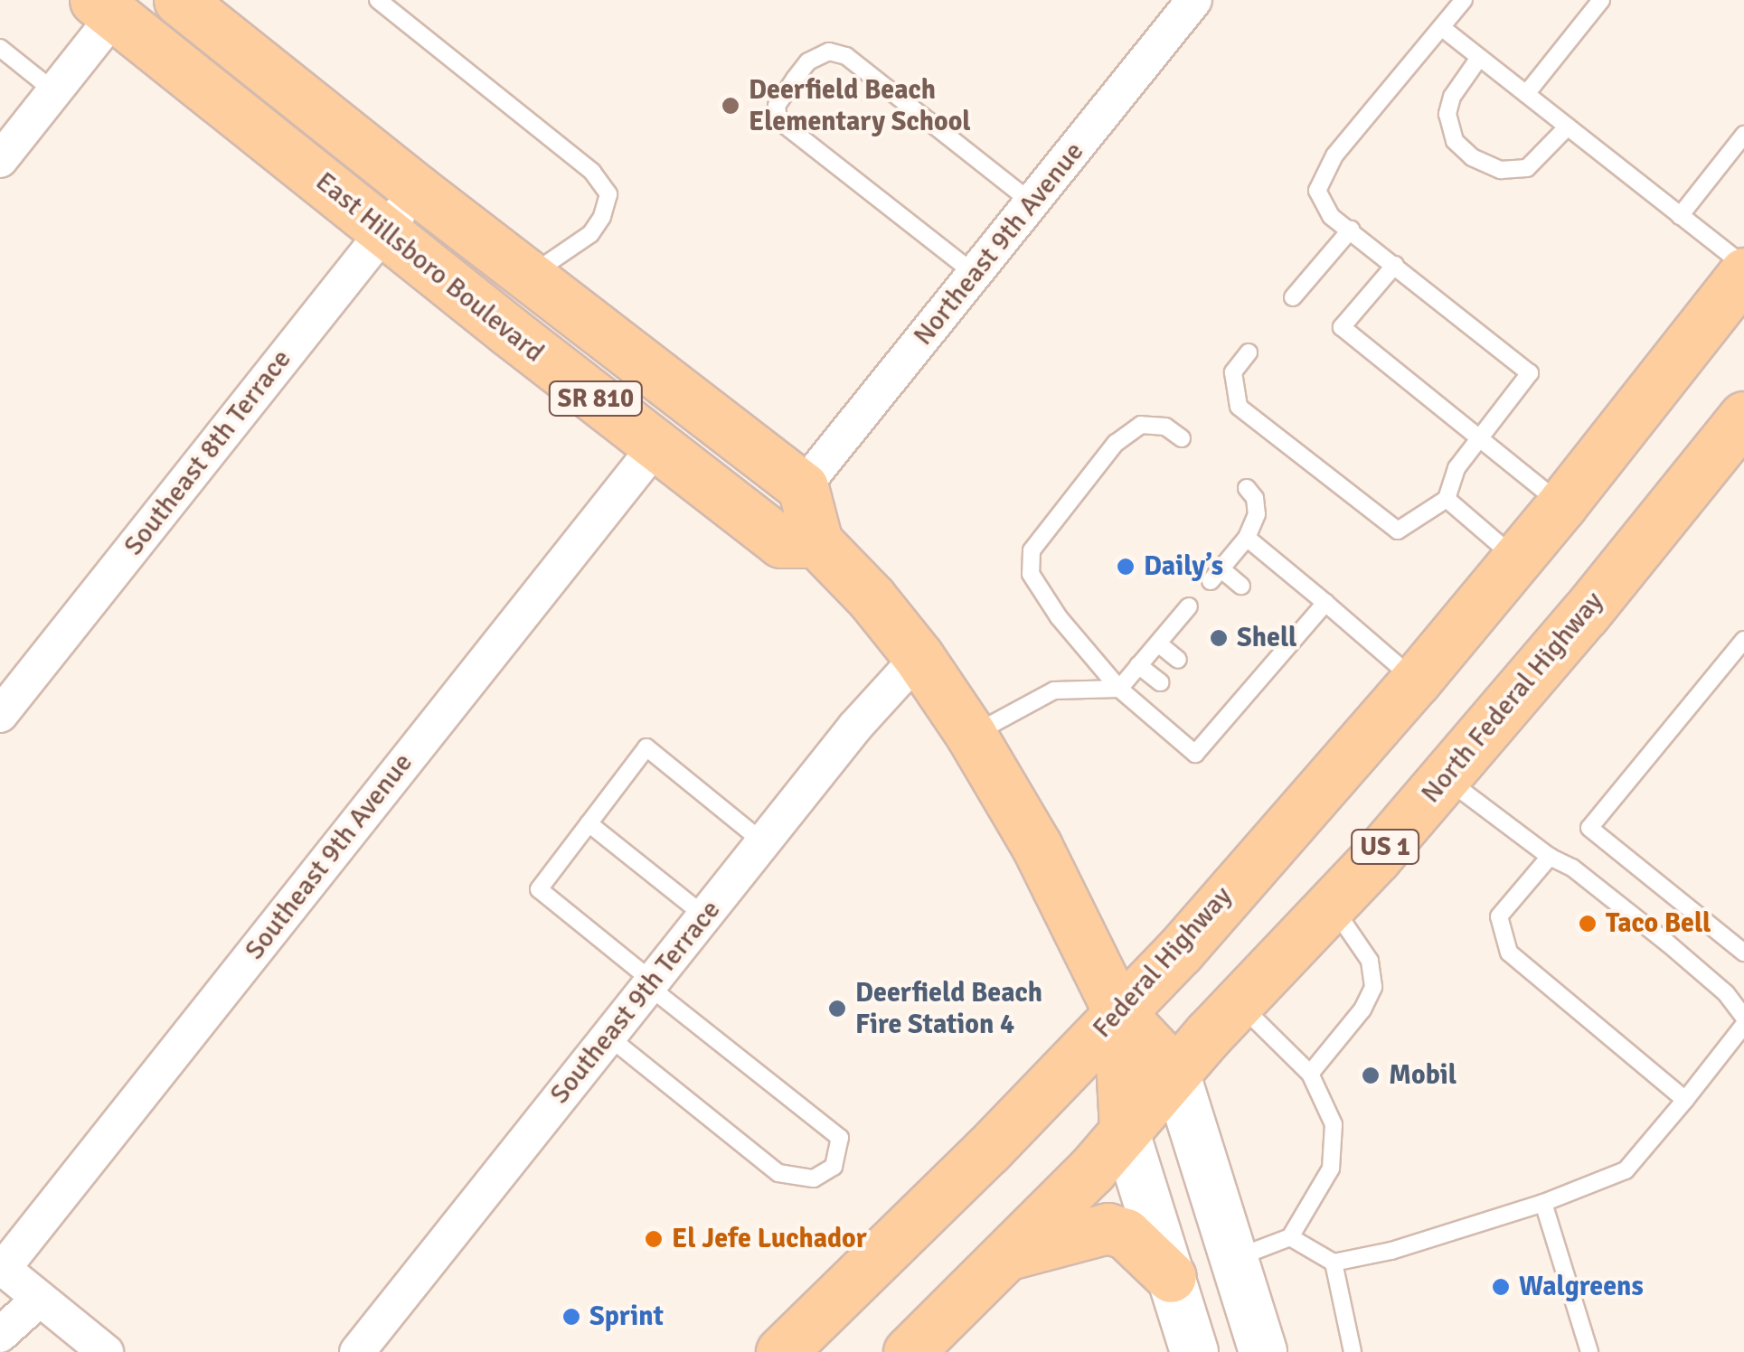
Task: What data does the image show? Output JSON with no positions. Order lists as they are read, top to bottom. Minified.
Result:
{"streets":{"main road":["East Hillsboro Boulevard","SR 810","North Federal Highway","US 1","Federal Highway"],"street":["Northeast 9th Avenue","Southeast 8th Terrace","Southeast 9th Avenue","Southeast 9th Terrace"]},"crossings":[["Northeast 9th Avenue","East Hillsboro Boulevard"],["East Hillsboro Boulevard","Southeast 8th Terrace"],["East Hillsboro Boulevard","Southeast 9th Avenue"],["North Federal Highway","US 1"]],"places":["Deerfield Beach Elementary School","Daily’s","Shell","Taco Bell","Deerfield Beach Fire Station 4","Mobil","El Jefe Luchador","Walgreens","Sprint"]}
